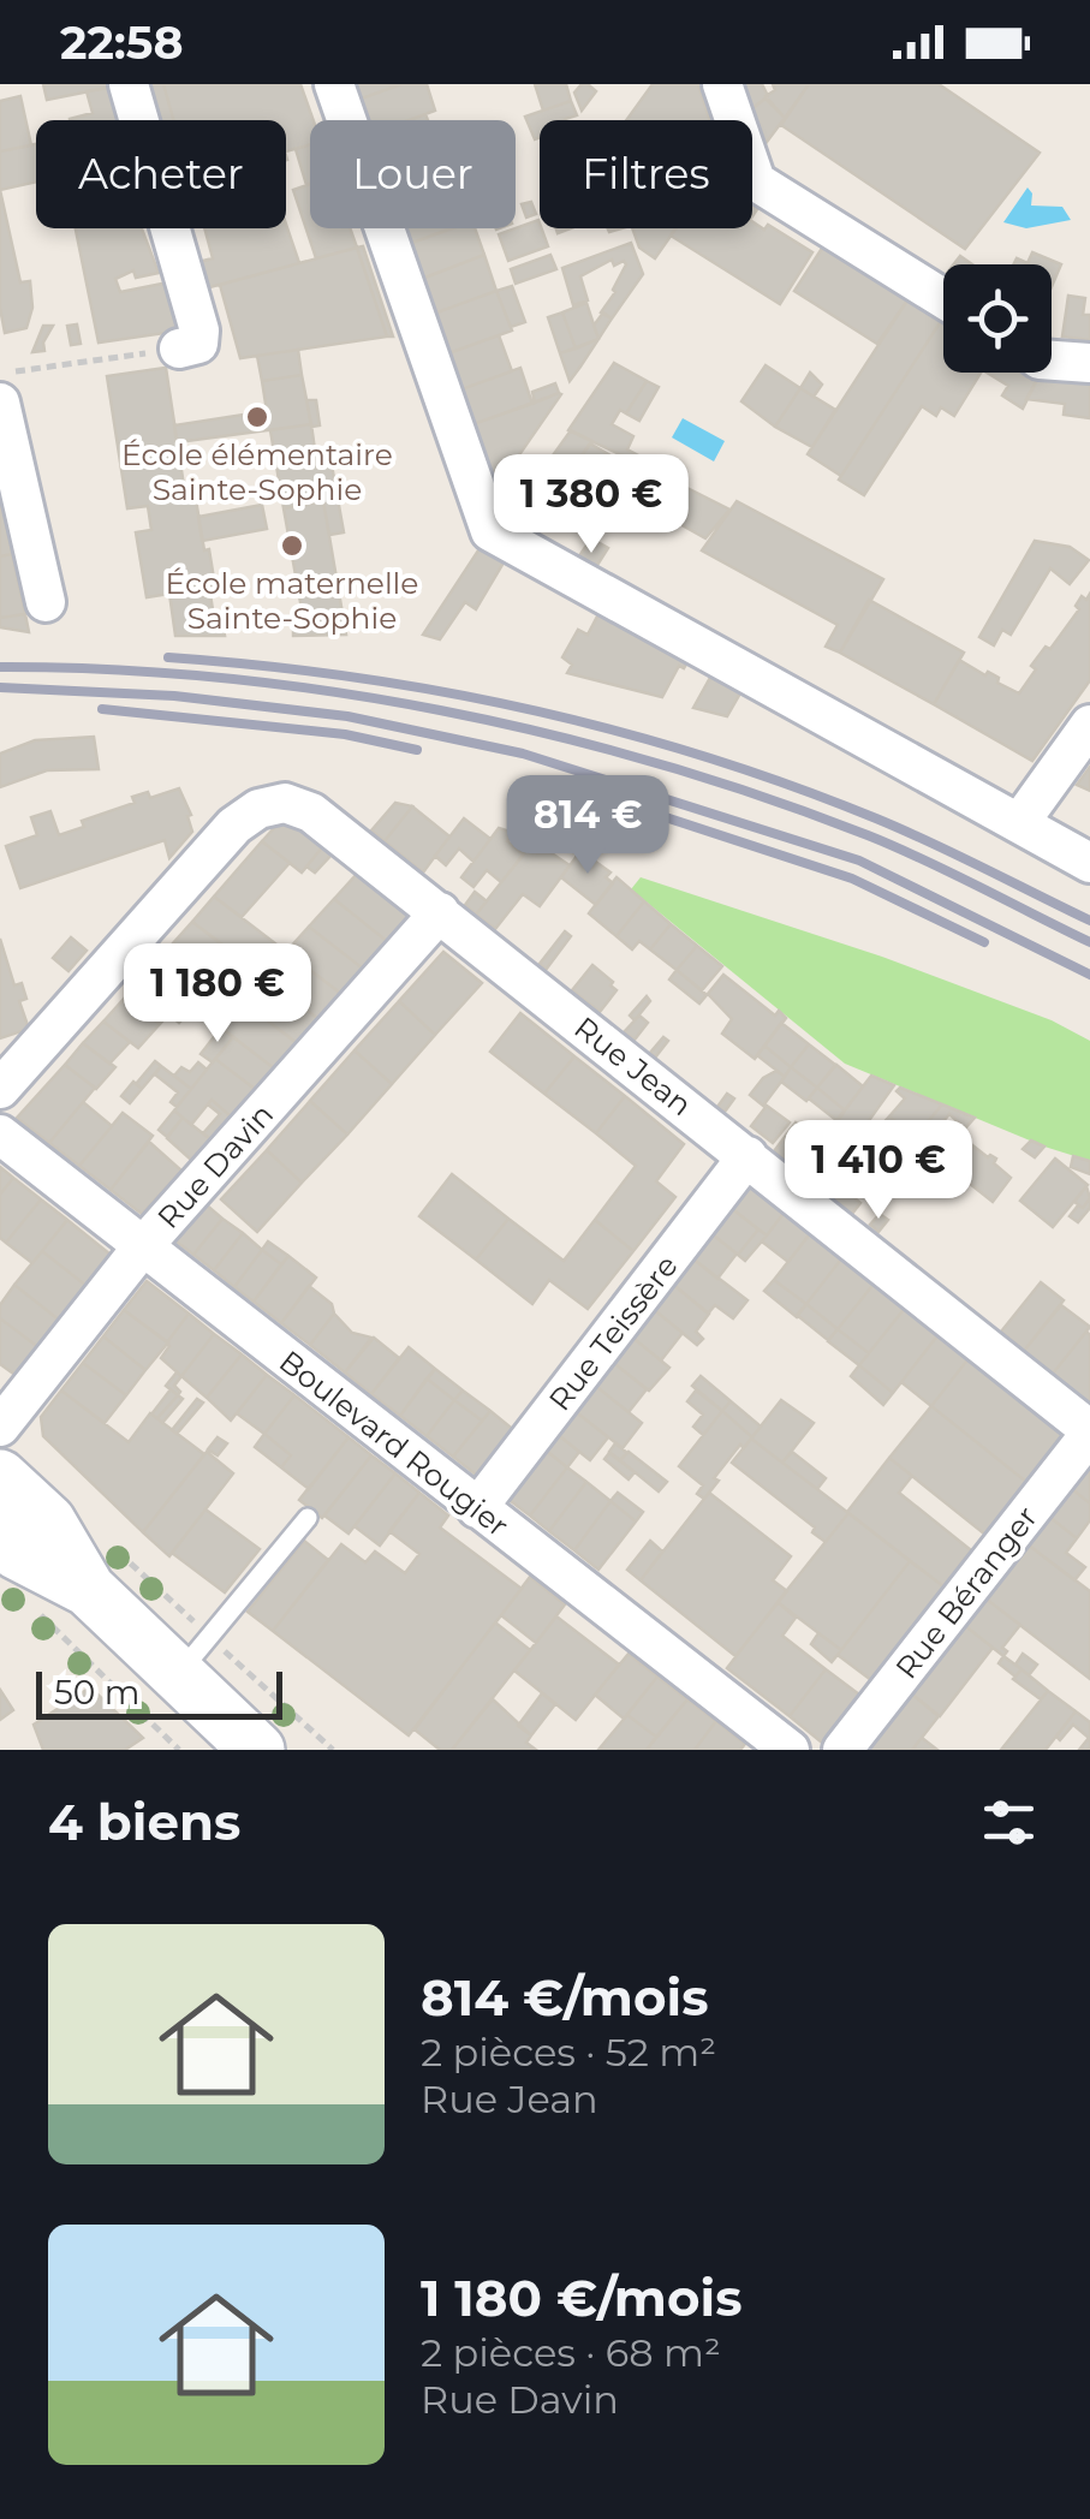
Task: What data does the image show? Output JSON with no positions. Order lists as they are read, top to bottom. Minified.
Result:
{"streets":{"street":["Rue Jean","Rue Davin","Rue Teissère","Boulevard Rougier","Rue Béranger"]},"crossings":[["Rue Jean","Rue Davin"],["Rue Jean","Rue Teissère"],["Rue Jean","Rue Béranger"],["Rue Davin","Boulevard Rougier"],["Rue Teissère","Boulevard Rougier"]],"places":["École élémentaire Sainte-Sophie","École maternelle Sainte-Sophie"],"scale_bar":"50 m","page":{"status":"22:58","chip":["Acheter","Louer","Filtres"],"price":["1 380 €","814 €","1 180 €","1 410 €"],"scale":"50 m","heading":"4 biens","list":[{"name":"814 €/mois","note":"2 pièces · 52 m² · Rue Jean"},{"name":"1 180 €/mois","note":"2 pièces · 68 m² · Rue Davin"}]}}
